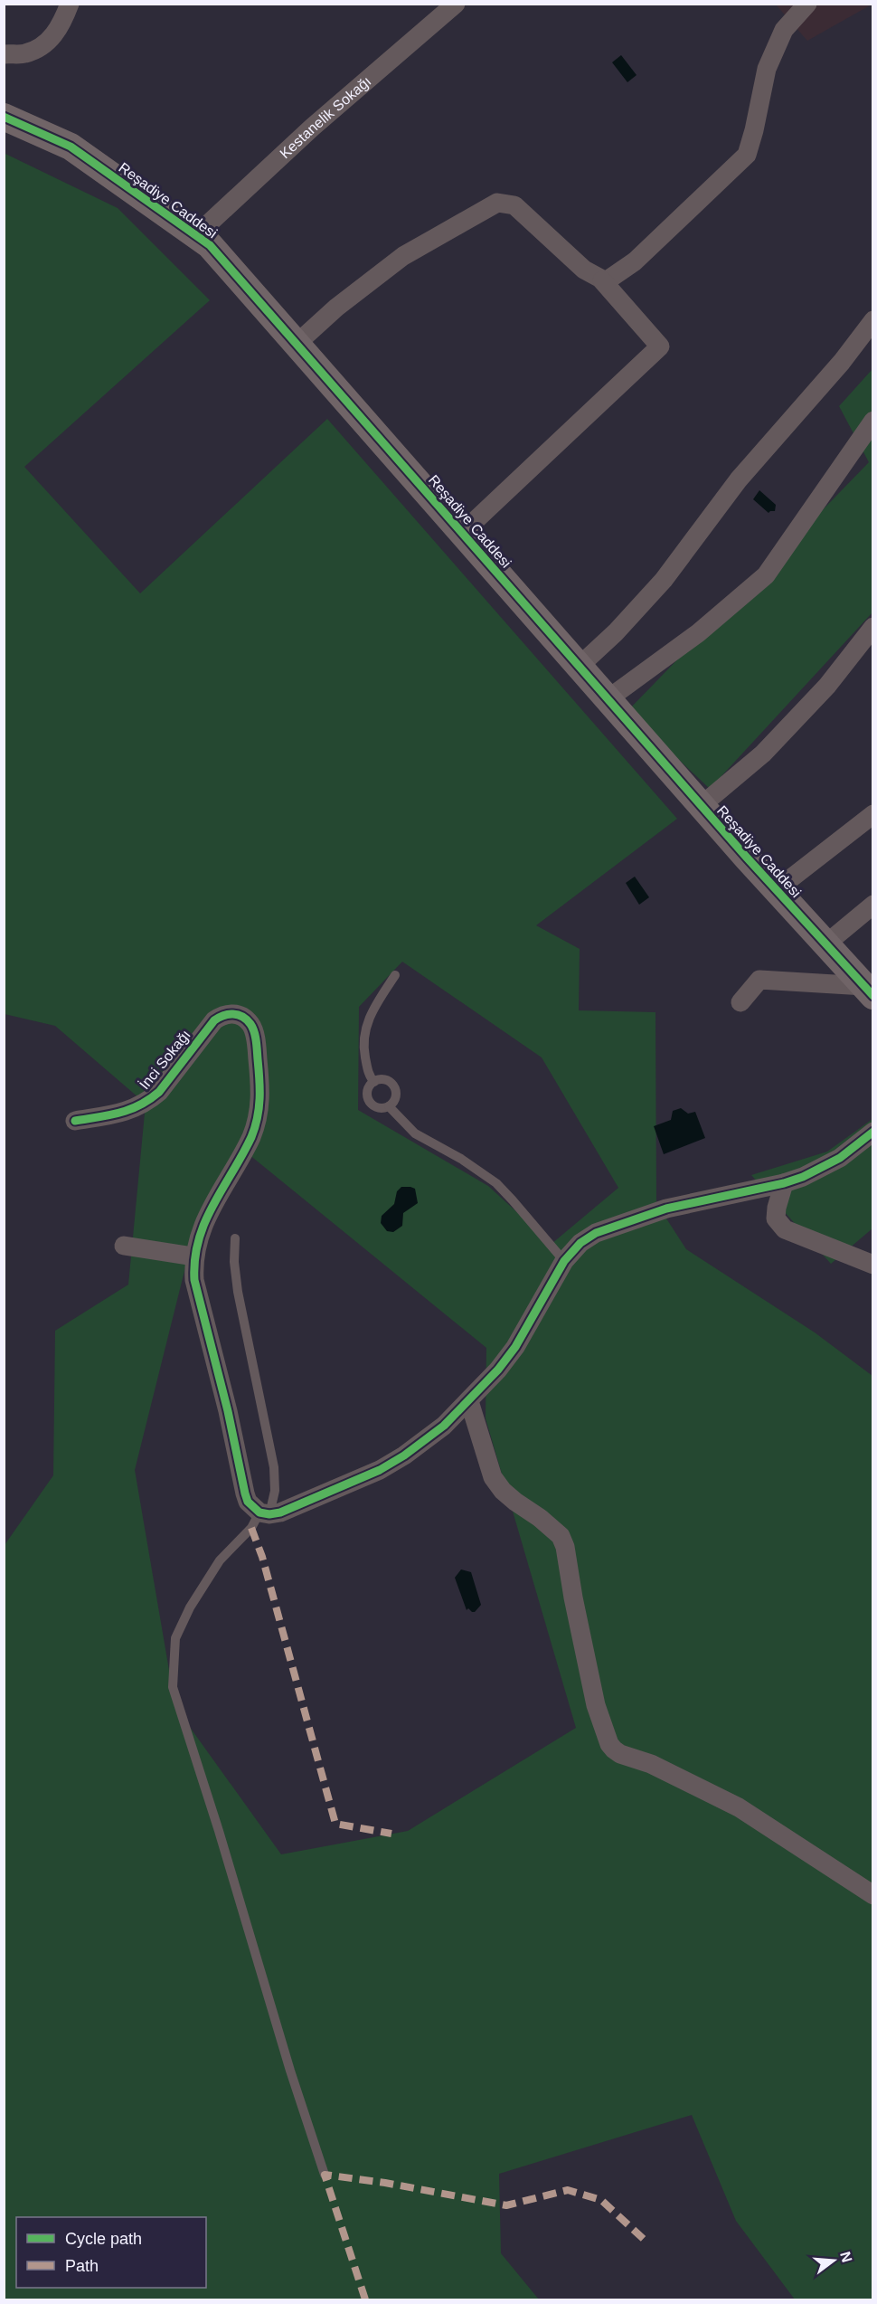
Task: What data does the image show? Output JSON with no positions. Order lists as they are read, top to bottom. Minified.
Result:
{"streets":{"street":["Kestanelik Sokağı","Reşadiye Caddesi","İnci Sokağı"]},"crossings":[["Kestanelik Sokağı","Reşadiye Caddesi"]],"legend":["Cycle path","Path"],"north":"right"}
